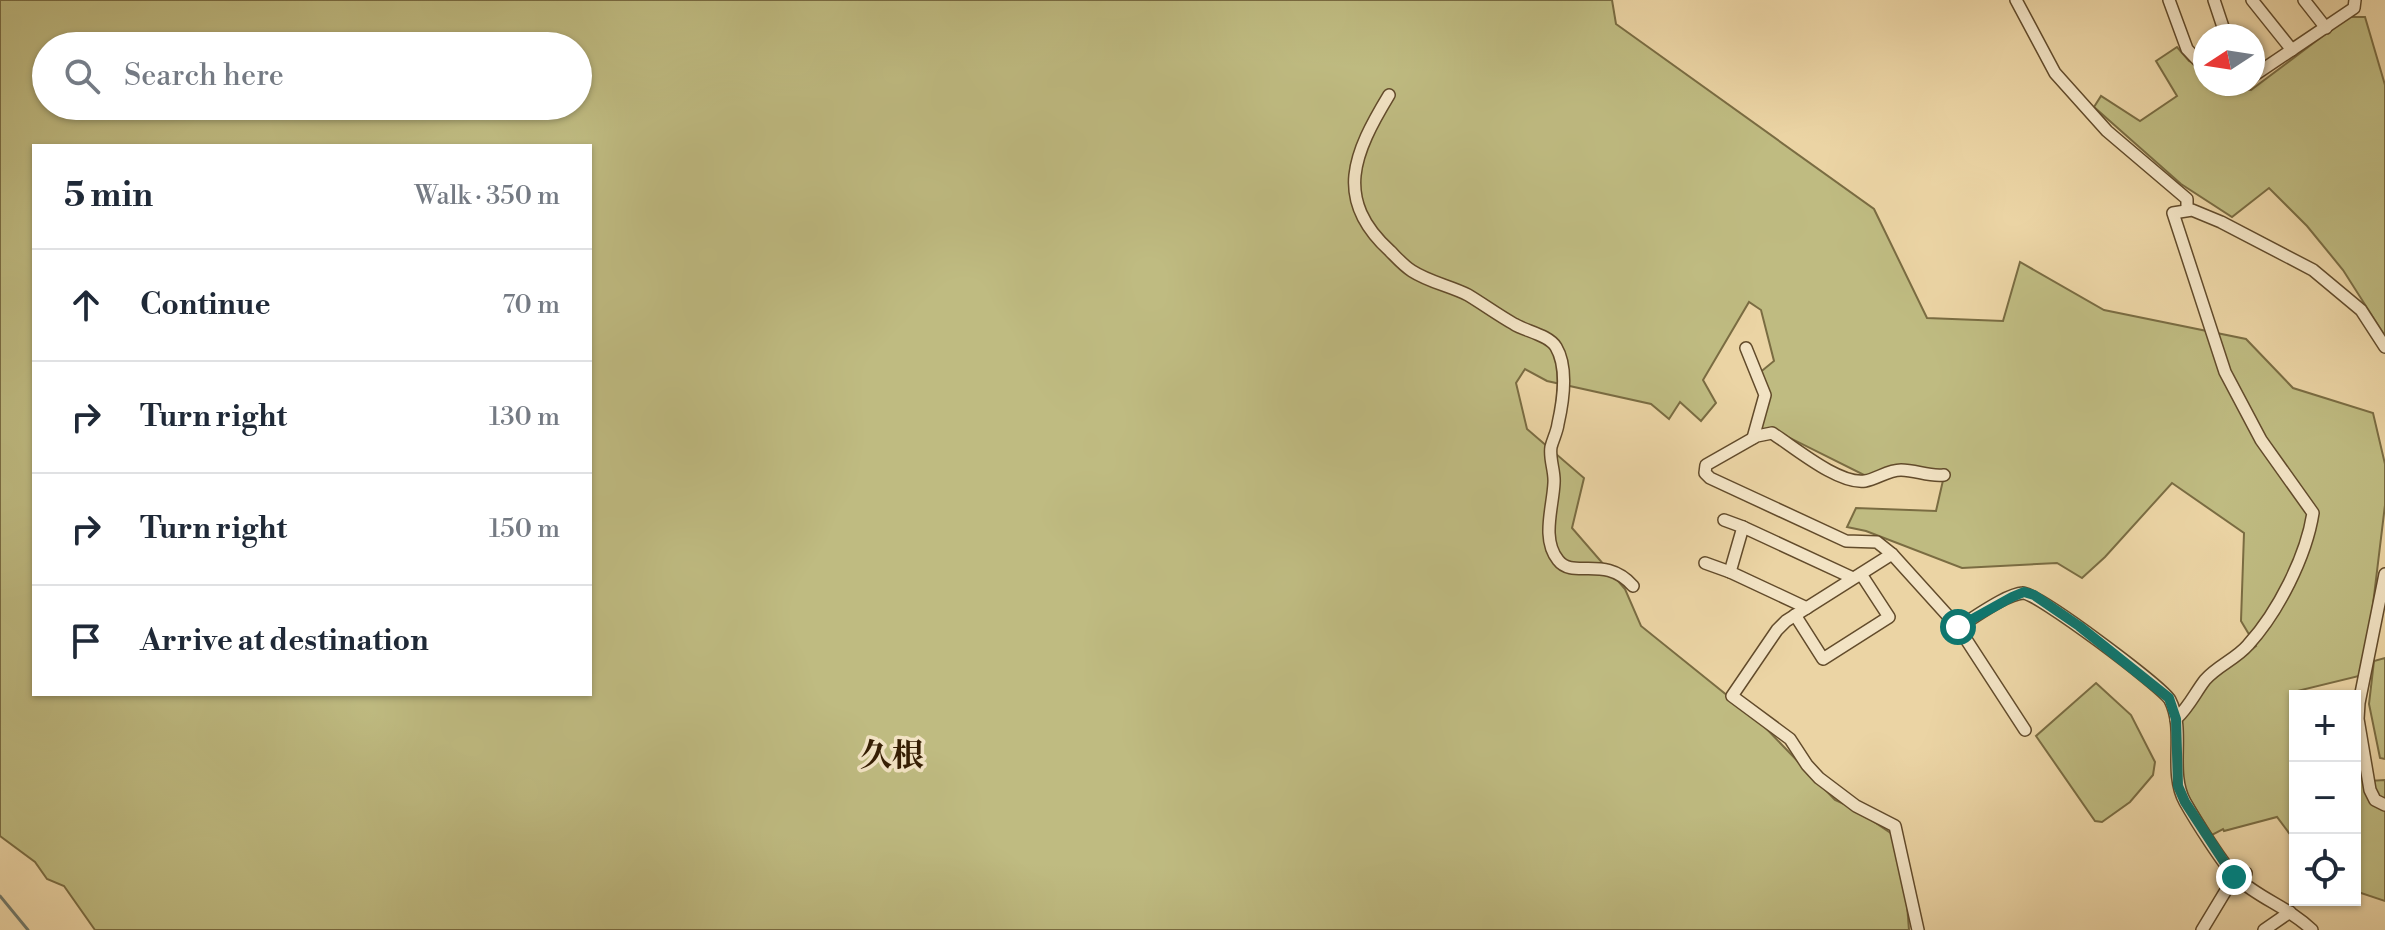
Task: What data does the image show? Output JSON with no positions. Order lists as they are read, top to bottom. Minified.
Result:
{"districts":["久根"],"north":"left","page":{"search":"Search here","heading":["5 min","Walk · 350 m"],"list":[["Continue","70 m"],["Turn right","130 m"],["Turn right","150 m"],"Arrive at destination"],"map_buttons":["+","−"]}}
